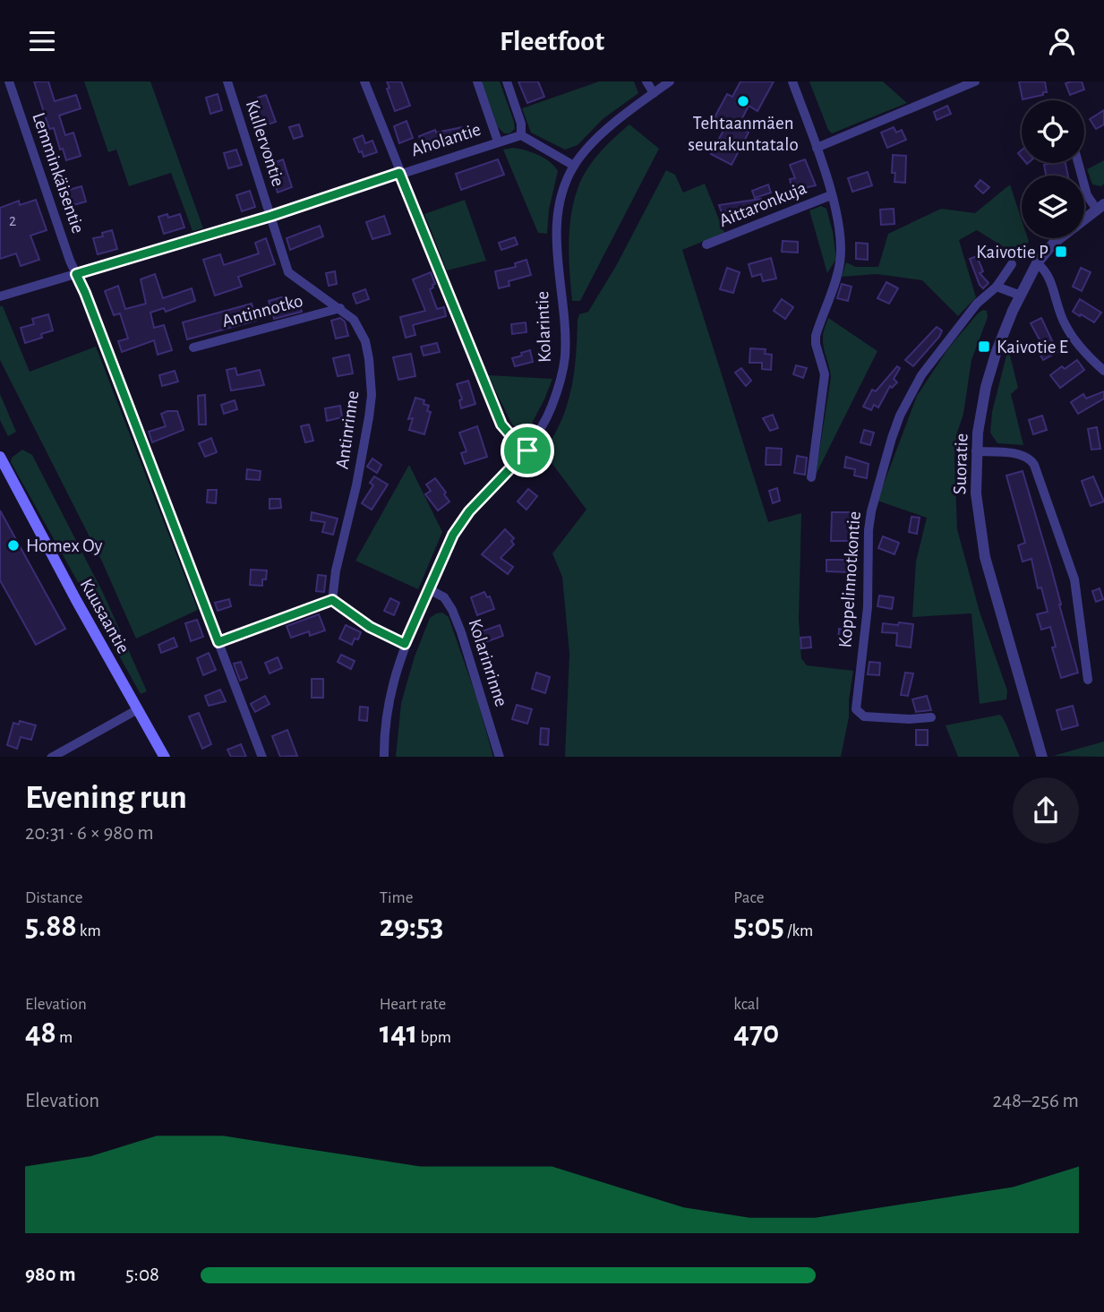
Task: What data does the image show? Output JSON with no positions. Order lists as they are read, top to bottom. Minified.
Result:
{"streets":{"main road":["Kuusaantie"],"street":["Aholantie","Kullervontie","Lemminkäisentie","Aittaronkuja","Antinnotko","Kolarintie","Antinrinne","Suoratie","Koppelinnotkontie","Kolarinrinne"]},"crossings":[["Aholantie","Kullervontie"],["Aholantie","Lemminkäisentie"],["Aholantie","Antinrinne"],["Kullervontie","Antinrinne"],["Antinnotko","Antinrinne"],["Kolarintie","Kolarinrinne"]],"places":{"other":["Tehtaanmäen seurakuntatalo","Homex Oy"],"transit":["Kaivotie P","Kaivotie E"]},"house_numbers":["2"],"page":{"header":"Fleetfoot","heading":["Evening run","20:31 · 6 × 980 m"],"stats":[["Distance","5.88 km"],["Time","29:53"],["Pace","5:05 /km"],["Elevation","48 m"],["Heart rate","141 bpm"],["kcal","470"]],"chart":["Elevation","248–256 m"],"list":[{"name":"980 m","note":"5:08"}]}}
